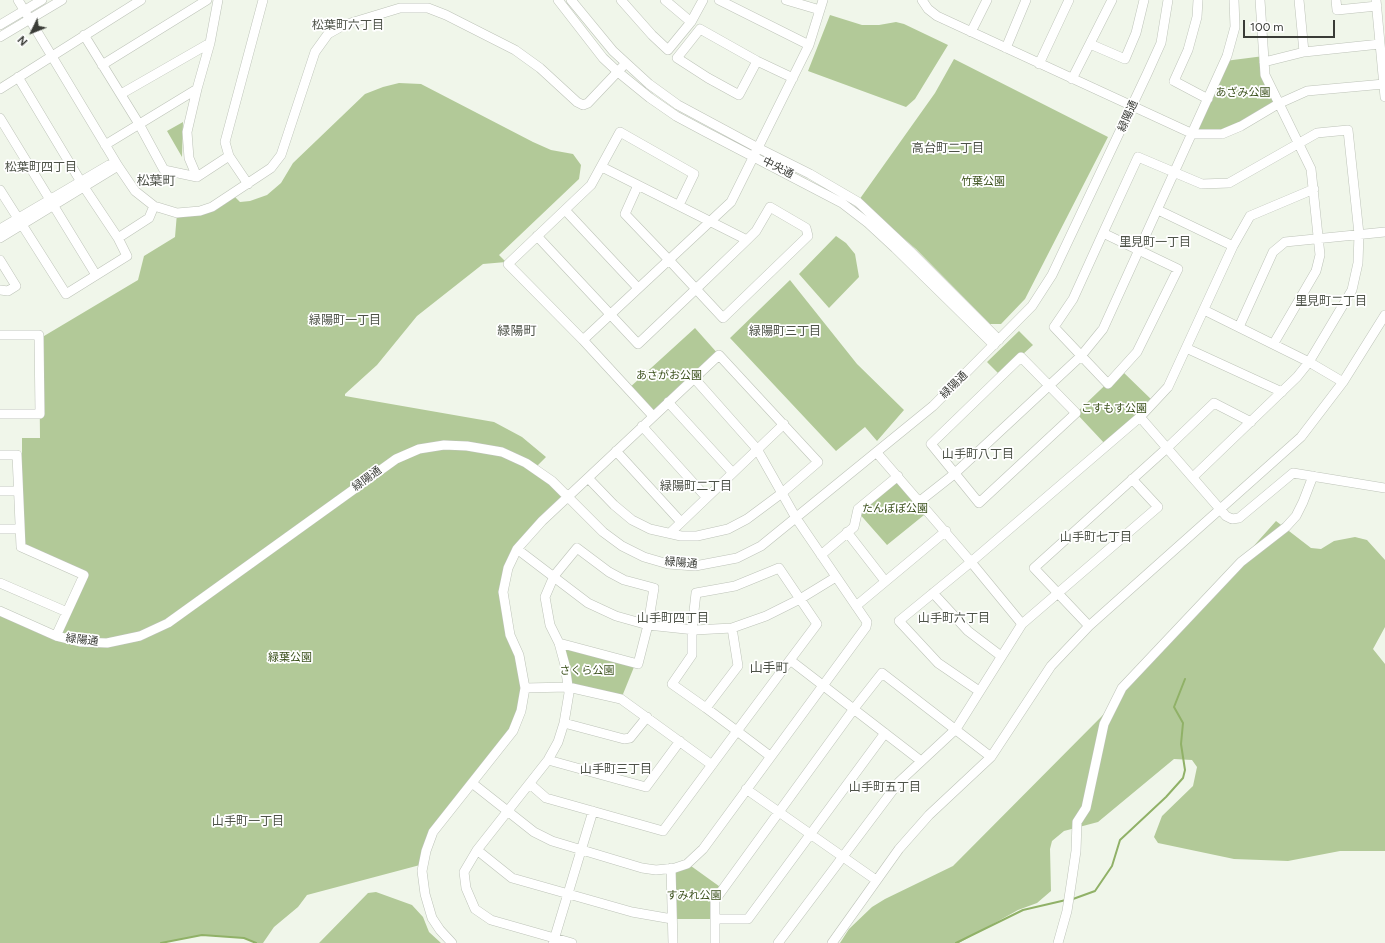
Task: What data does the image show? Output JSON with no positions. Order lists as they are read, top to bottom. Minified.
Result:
{"streets":{"street":["緑陽通","中央通"]},"crossings":[["緑陽通","中央通"]],"districts":["松葉町六丁目","高台町二丁目","松葉町四丁目","松葉町","里見町一丁目","里見町二丁目","緑陽町一丁目","緑陽町","緑陽町三丁目","山手町八丁目","緑陽町二丁目","山手町七丁目","山手町四丁目","山手町六丁目","山手町","山手町三丁目","山手町五丁目","山手町一丁目"],"parks":["あざみ公園","竹葉公園","あさがお公園","こすもす公園","たんぽぽ公園","緑葉公園","さくら公園","すみれ公園"],"scale_bar":"100 m","north":"bottom left"}
